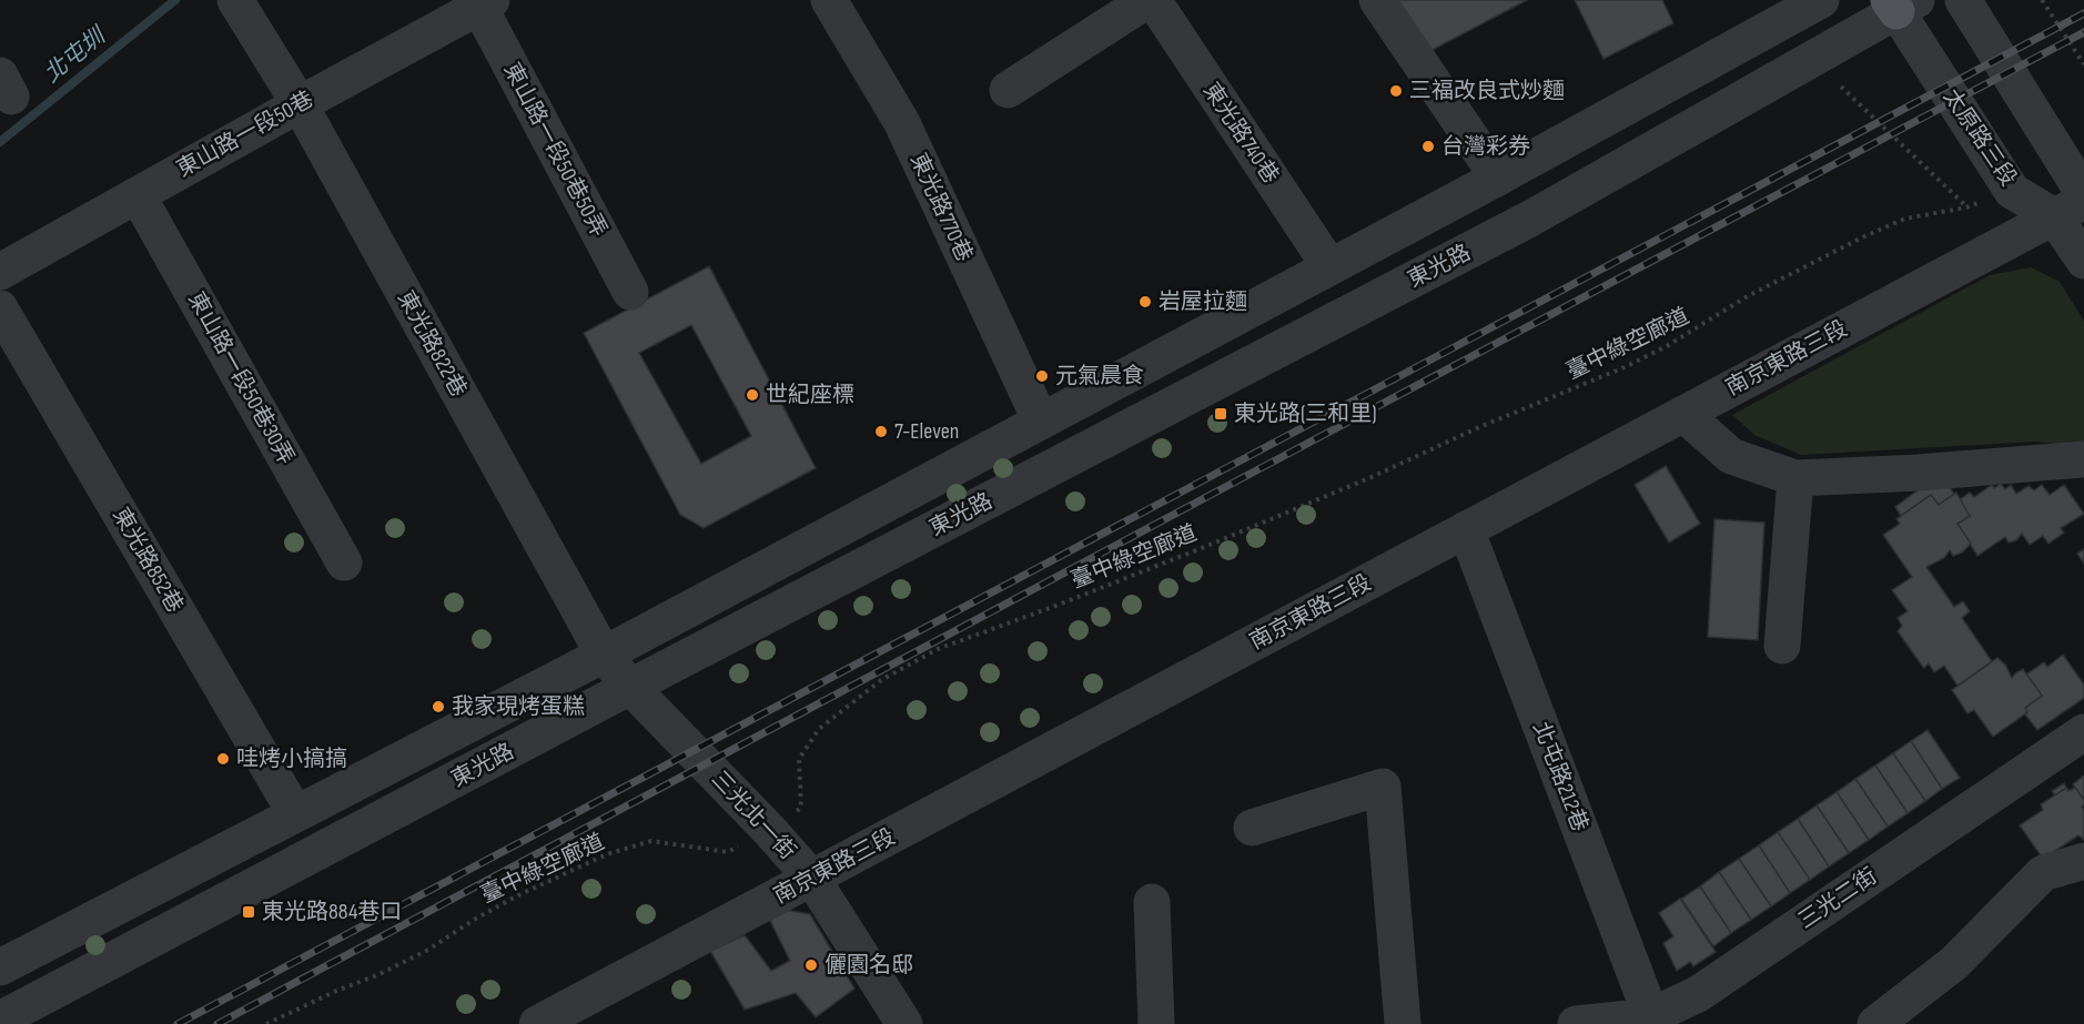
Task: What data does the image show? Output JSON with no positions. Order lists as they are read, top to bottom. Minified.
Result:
{"streets":{"street":["東光路740巷","東山路一段50巷","太原路三段","東山路一段50巷50弄","東光路770巷","東光路","東光路822巷","南京東路三段","東山路一段50巷30弄","東光路852巷","北屯路212巷","三光北一街","三光二街"],"path":["臺中綠空廊道"]},"crossings":[["東光路740巷","東光路"],["東山路一段50巷","東山路一段50巷50弄"],["東山路一段50巷","東光路822巷"],["東山路一段50巷","東山路一段50巷30弄"],["太原路三段","東光路"],["太原路三段","臺中綠空廊道"],["太原路三段","南京東路三段"],["東光路770巷","東光路"],["東光路","東光路822巷"],["東光路","東光路852巷"],["東光路","三光北一街"],["東光路822巷","三光北一街"],["臺中綠空廊道","三光北一街"],["南京東路三段","北屯路212巷"],["南京東路三段","三光北一街"],["北屯路212巷","三光二街"]],"water":["北屯圳"],"places":{"other":["三福改良式炒麵","台灣彩券","岩屋拉麵","元氣晨食","世紀座標","7-Eleven","我家現烤蛋糕","哇烤小搞搞","儷園名邸"],"transit":["東光路(三和里)","東光路884巷口"]}}
